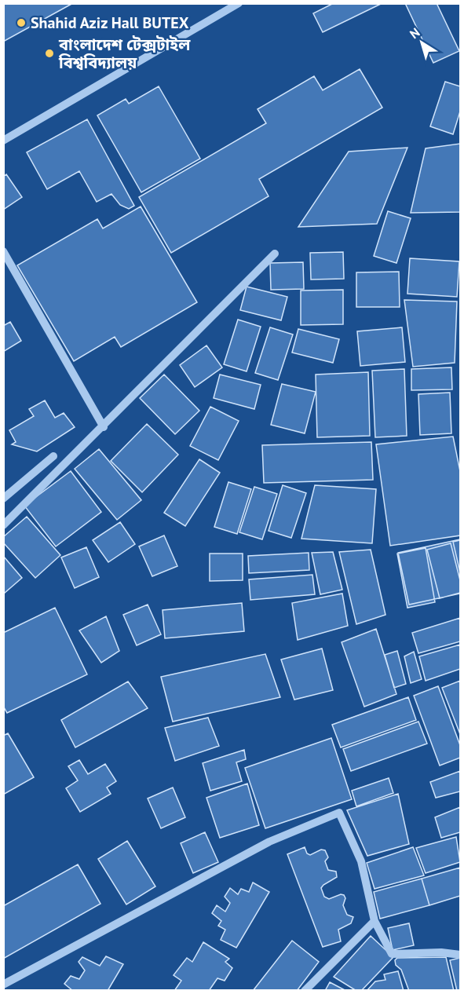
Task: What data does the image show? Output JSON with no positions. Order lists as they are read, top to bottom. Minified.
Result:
{"places":["Shahid Aziz Hall BUTEX","বাংলাদেশ টেক্সটাইল বিশ্ববিদ্যালয়"],"north":"top left"}
